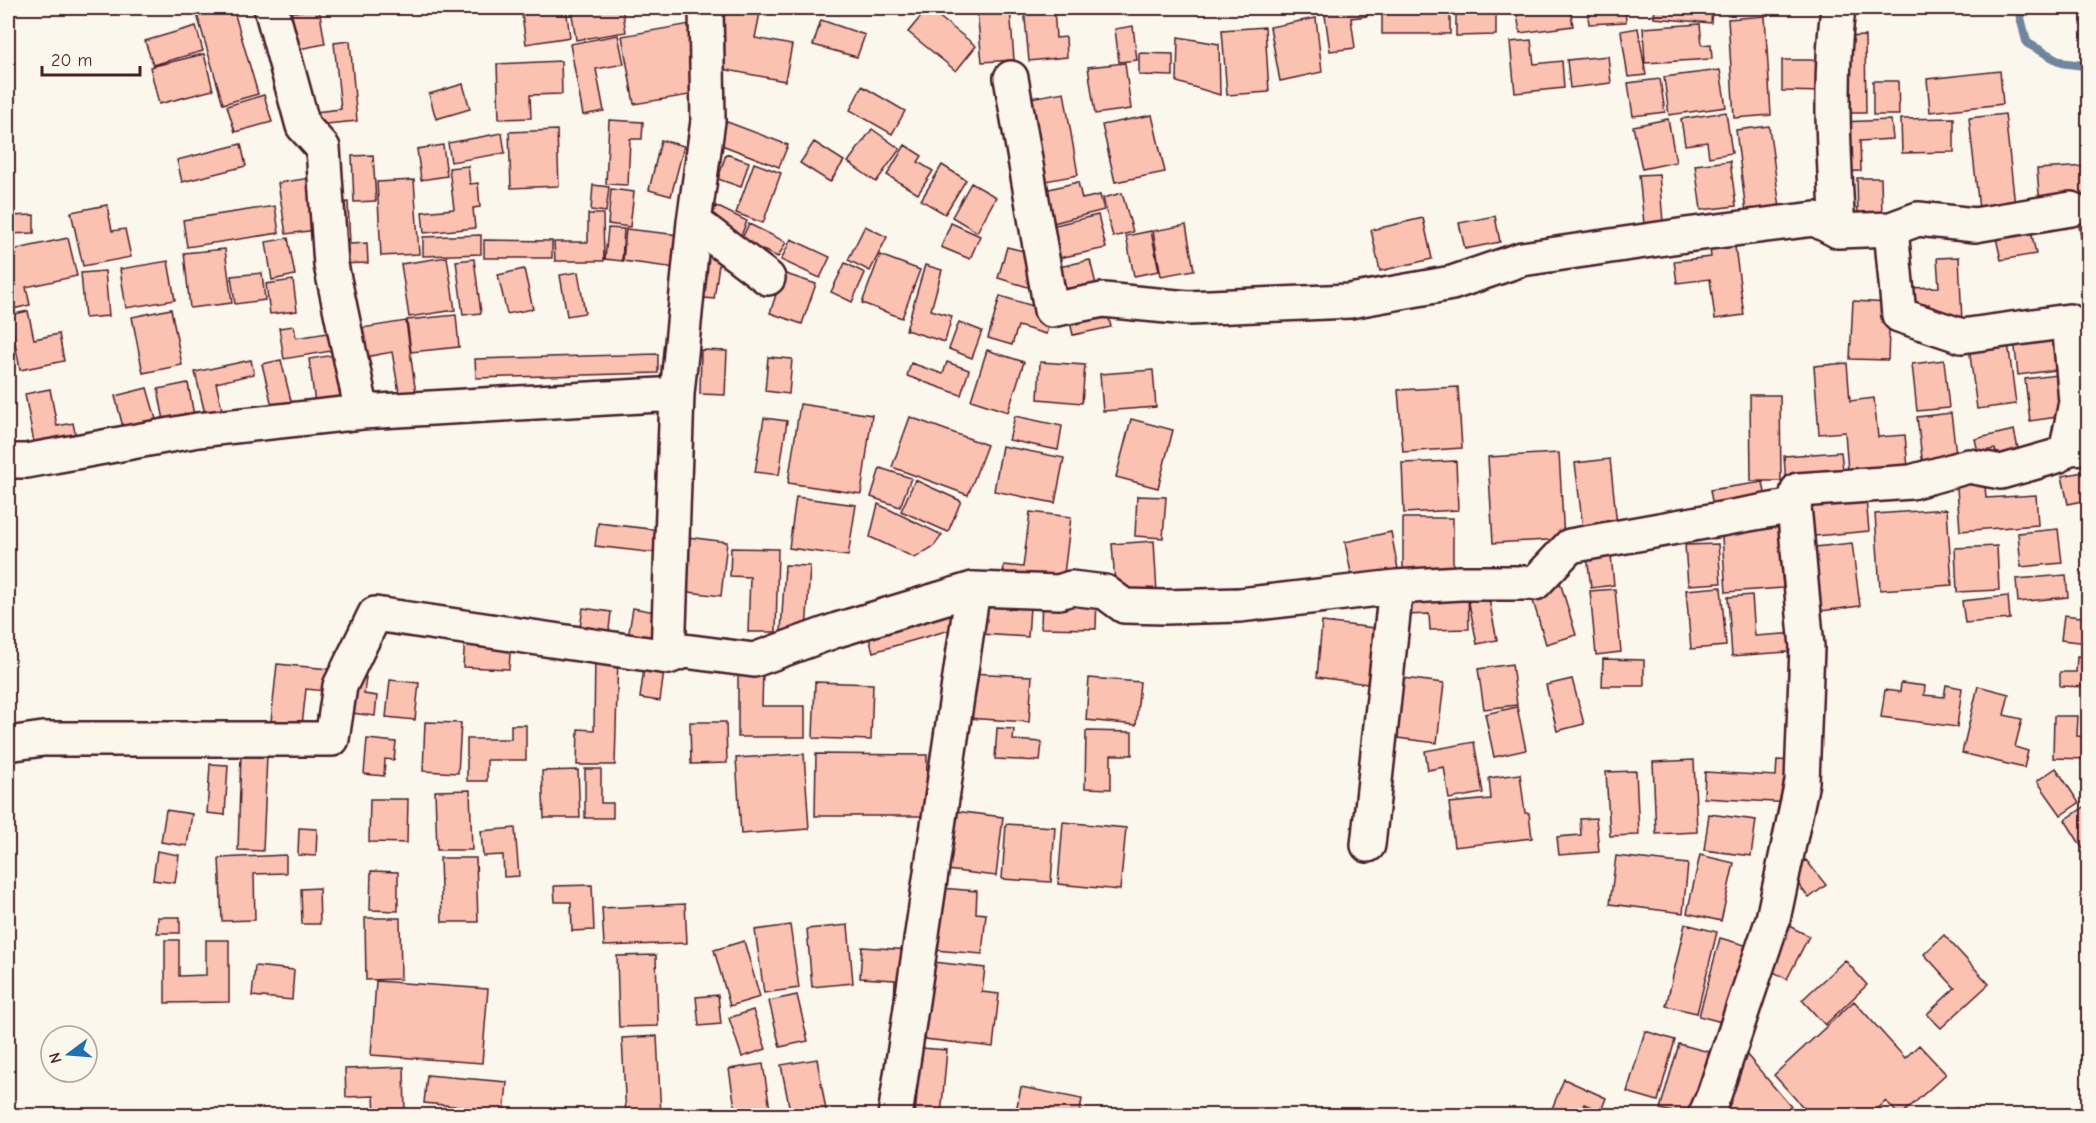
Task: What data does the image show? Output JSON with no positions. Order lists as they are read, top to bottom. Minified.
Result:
{"scale_bar":"20 m","north":"left"}
